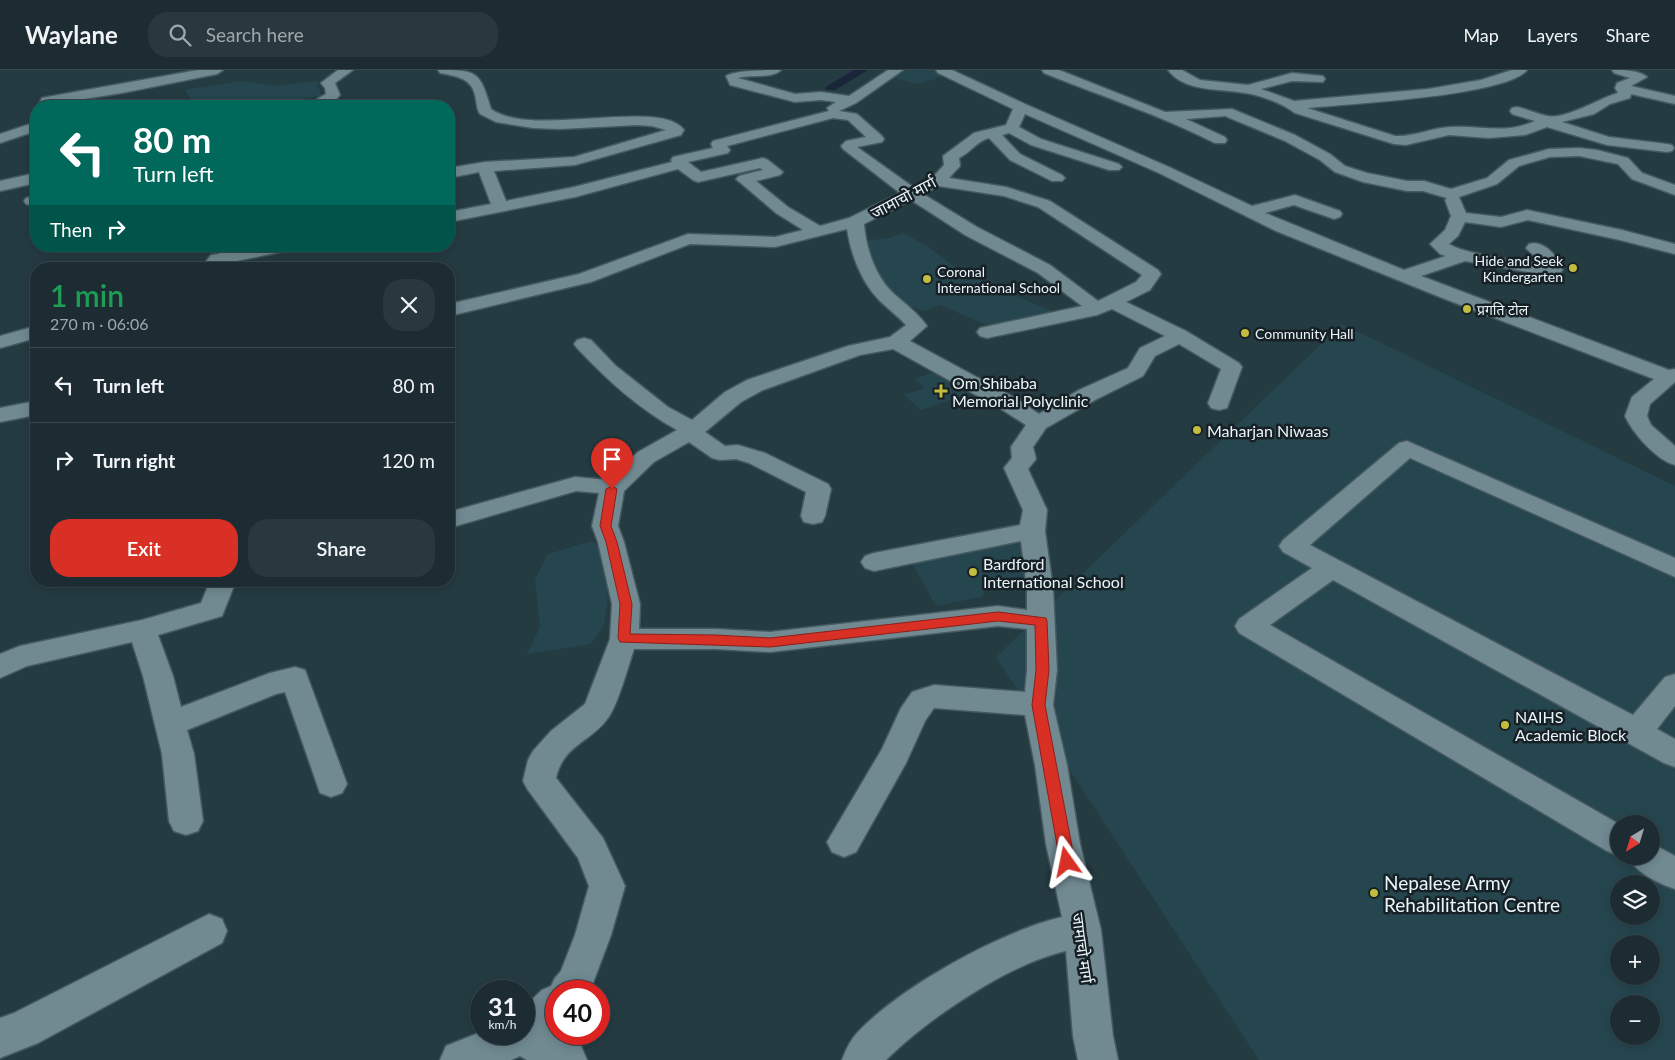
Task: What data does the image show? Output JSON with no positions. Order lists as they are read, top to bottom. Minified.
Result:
{"streets":{"street":["जामाचो मार्ग"]},"places":{"other":["Hide and Seek Kindergarten","Coronal International School","प्रगति टोल","Community Hall","Maharjan Niwaas","Bardford International School","NAIHS Academic Block","Nepalese Army Rehabilitation Centre"],"health":["Om Shibaba Memorial Polyclinic"]},"north":"bottom left","page":{"header":"Waylane","search":"Search here","nav":["Map","Layers","Share"],"turn":["80 m","Turn left"],"then":"Then","heading":["1 min","270 m · 06:06"],"list":[{"name":"Turn left","value":"80 m"},{"name":"Turn right","value":"120 m"}],"buttons":["Exit","Share"],"map_buttons":["+","−"],"speed":"31 km/h","limit":"40"}}
